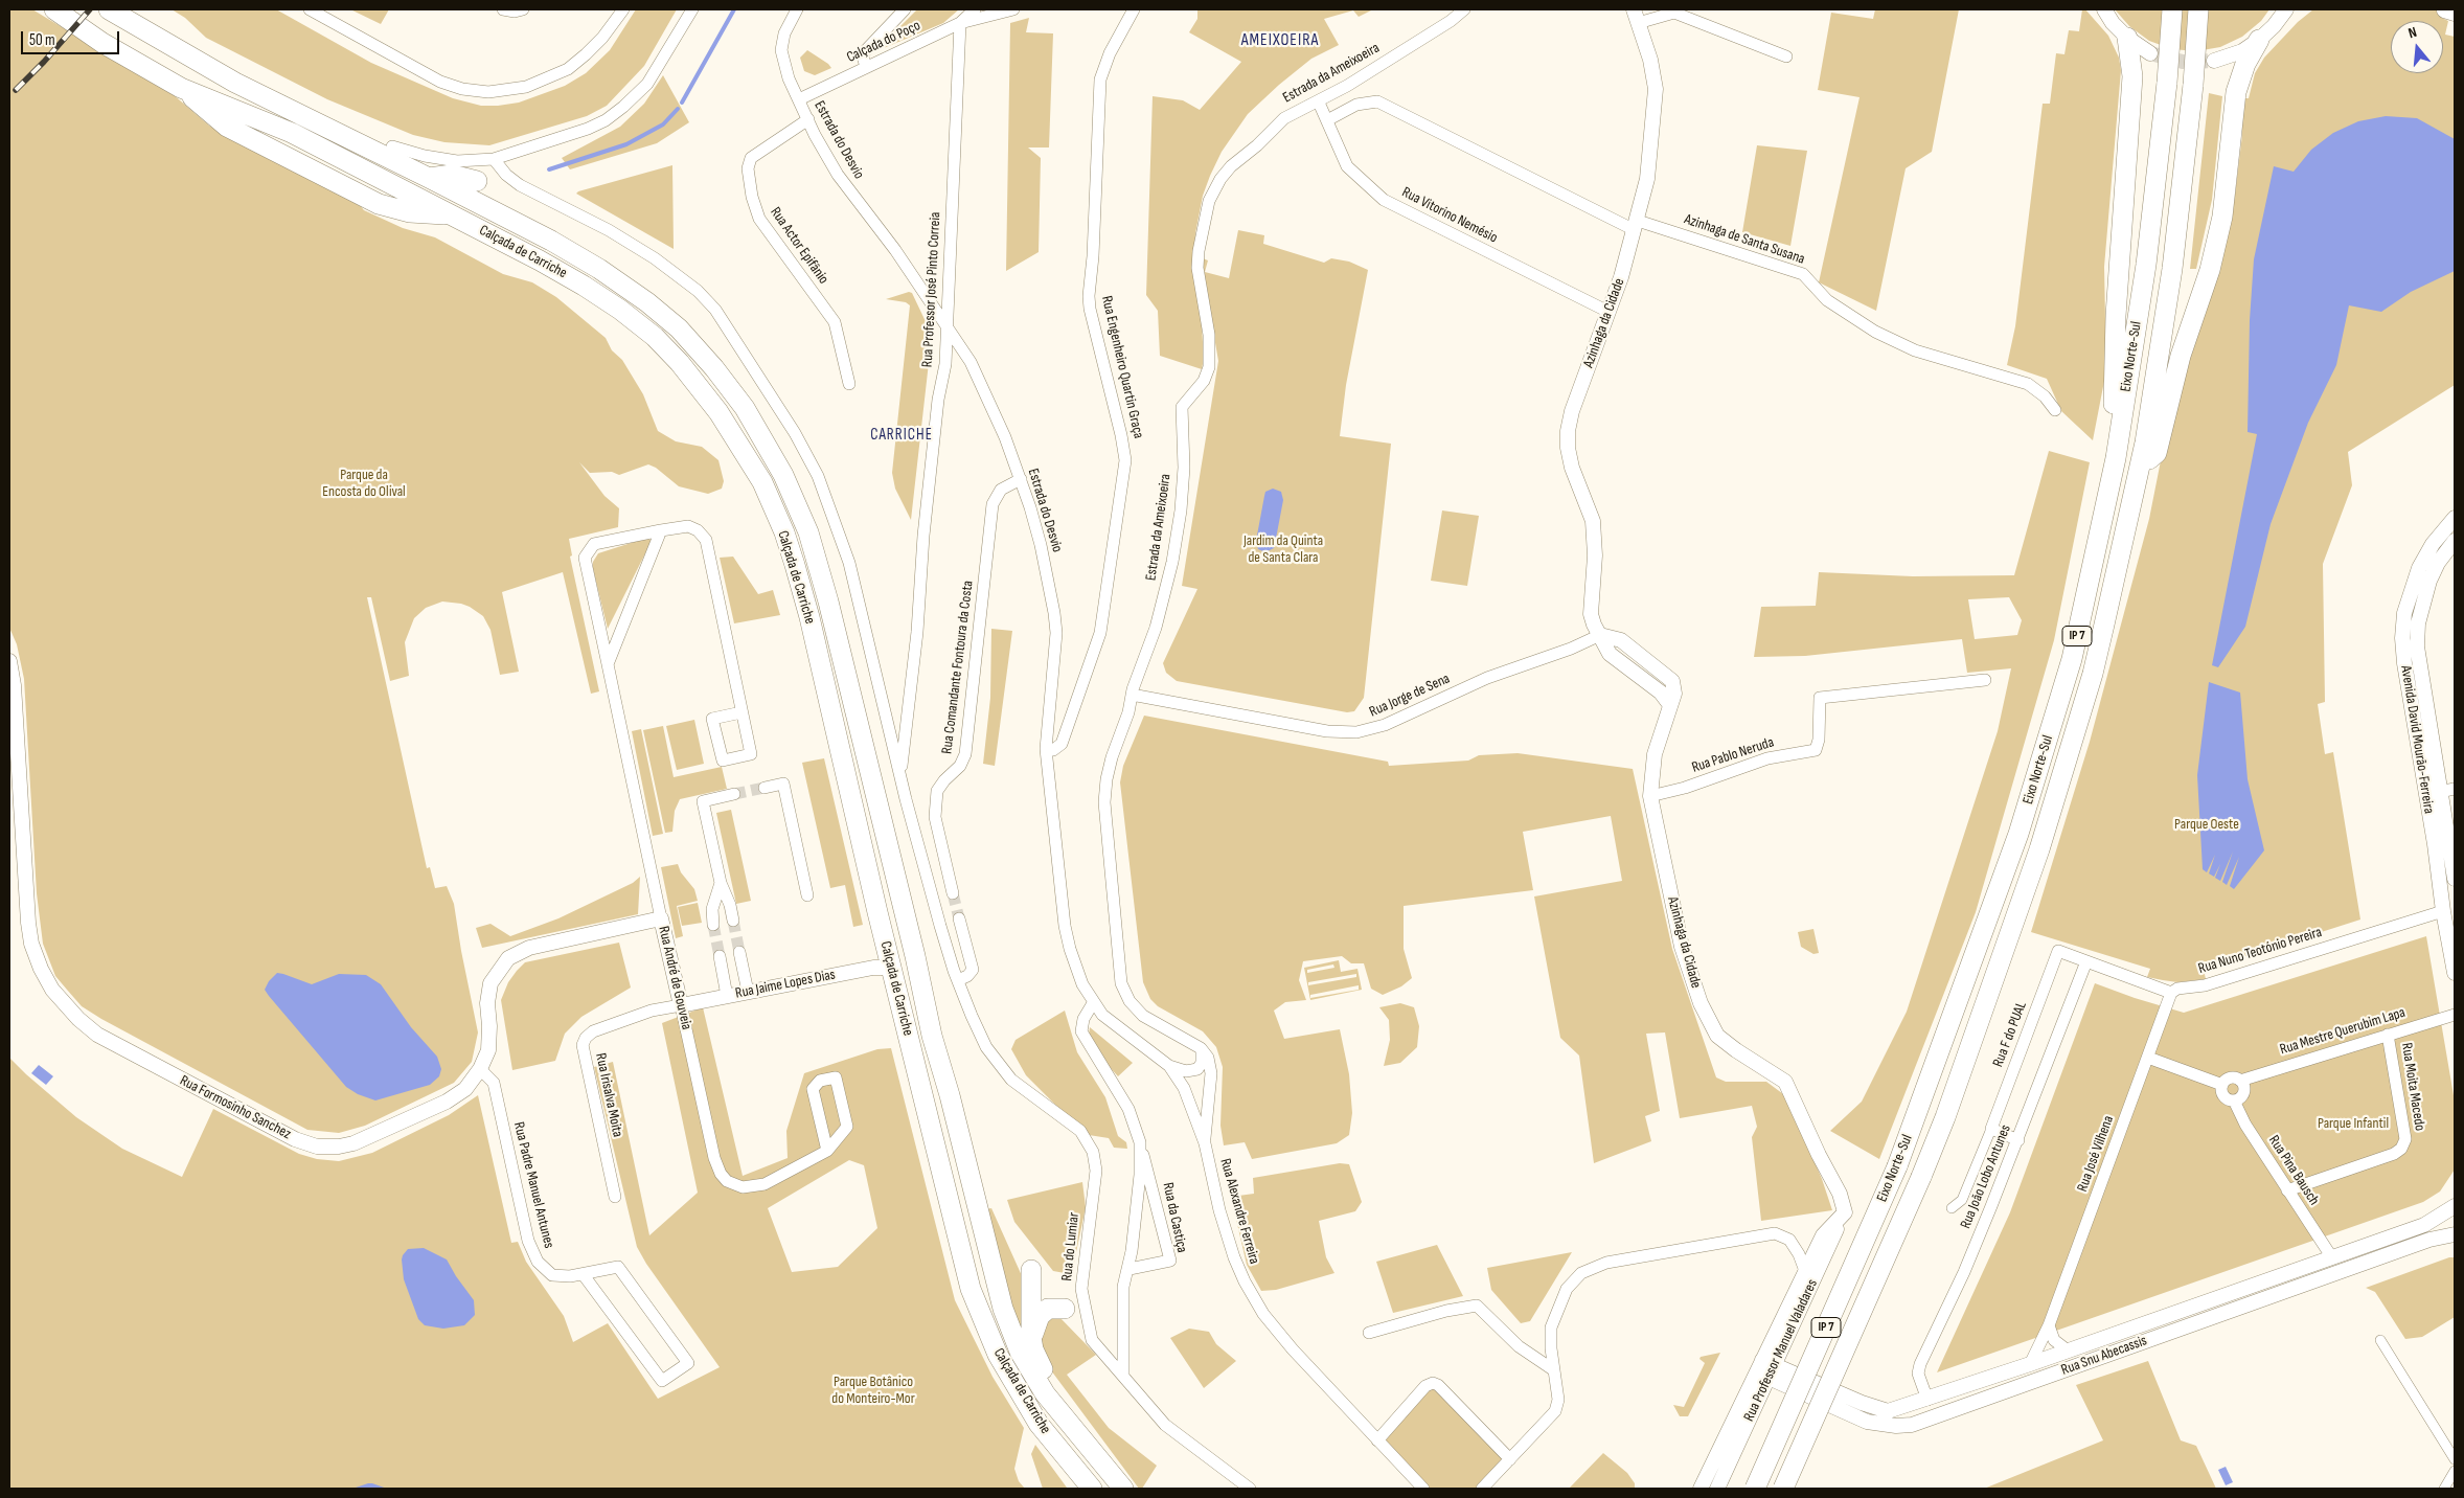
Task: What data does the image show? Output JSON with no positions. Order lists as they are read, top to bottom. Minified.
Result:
{"streets":{"highway":["Calçada de Carriche","Eixo Norte-Sul","IP 7"],"street":["Calçada do Poço","Estrada da Ameixoeira","Estrada do Desvio","Rua Vitorino Nemésio","Azinhaga de Santa Susana","Rua Actor Epifânio","Rua Professor José Pinto Correia","Azinhaga da Cidade","Rua Engenheiro Quartin Graça","Rua Comandante Fontoura da Costa","Rua Jorge de Sena","Avenida David Mourão-Ferreira","Rua Pablo Neruda","Rua Nuno Teotónio Pereira","Rua André de Gouveia","Rua Jaime Lopes Dias","Rua Mestre Querubim Lapa","Rua F do PUAL","Rua Moita Macedo","Rua Irisalva Moita","Rua Formosinho Sanchez","Rua José Vilhena","Rua Pina Bausch","Rua João Lobo Antunes","Rua Padre Manuel Antunes","Rua Alexandre Ferreira","Rua da Castiça","Rua do Lumiar","Rua Professor Manuel Valadares","Rua Snu Abecassis"]},"crossings":[["Calçada do Poço","Estrada do Desvio"],["Calçada do Poço","Rua Professor José Pinto Correia"],["Estrada da Ameixoeira","Rua Vitorino Nemésio"],["Estrada da Ameixoeira","Rua Jorge de Sena"],["Estrada do Desvio","Rua Actor Epifânio"],["Estrada do Desvio","Rua Professor José Pinto Correia"],["Estrada do Desvio","Rua Engenheiro Quartin Graça"],["Estrada do Desvio","Rua Comandante Fontoura da Costa"],["Estrada do Desvio","Rua Alexandre Ferreira"],["Estrada do Desvio","Rua da Castiça"],["Rua Vitorino Nemésio","Azinhaga de Santa Susana"],["Rua Vitorino Nemésio","Azinhaga da Cidade"],["Azinhaga de Santa Susana","Azinhaga da Cidade"],["Calçada de Carriche","Rua Jaime Lopes Dias"],["Azinhaga da Cidade","Rua Jorge de Sena"],["Azinhaga da Cidade","Rua Pablo Neruda"],["Azinhaga da Cidade","Rua Professor Manuel Valadares"],["Avenida David Mourão-Ferreira","Rua Nuno Teotónio Pereira"],["Rua Nuno Teotónio Pereira","Rua José Vilhena"],["Rua André de Gouveia","Rua Jaime Lopes Dias"],["Rua André de Gouveia","Rua Irisalva Moita"],["Rua André de Gouveia","Rua Formosinho Sanchez"],["Rua Jaime Lopes Dias","Rua Irisalva Moita"],["Rua Mestre Querubim Lapa","Rua Moita Macedo"],["Rua Mestre Querubim Lapa","Rua Pina Bausch"],["Rua F do PUAL","Rua João Lobo Antunes"],["Rua Moita Macedo","Rua Pina Bausch"],["Rua Formosinho Sanchez","Rua Padre Manuel Antunes"],["Rua José Vilhena","Rua Snu Abecassis"],["Rua Pina Bausch","Rua Snu Abecassis"],["Rua João Lobo Antunes","Rua Snu Abecassis"],["Rua da Castiça","Rua do Lumiar"],["Rua Professor Manuel Valadares","Rua Snu Abecassis"]],"districts":["AMEIXOEIRA","CARRICHE"],"parks":["Parque da Encosta do Olival","Jardim da Quinta de Santa Clara","Parque Oeste","Parque Infantil","Parque Botânico do Monteiro-Mor"],"scale_bar":"50 m","north":"top"}
